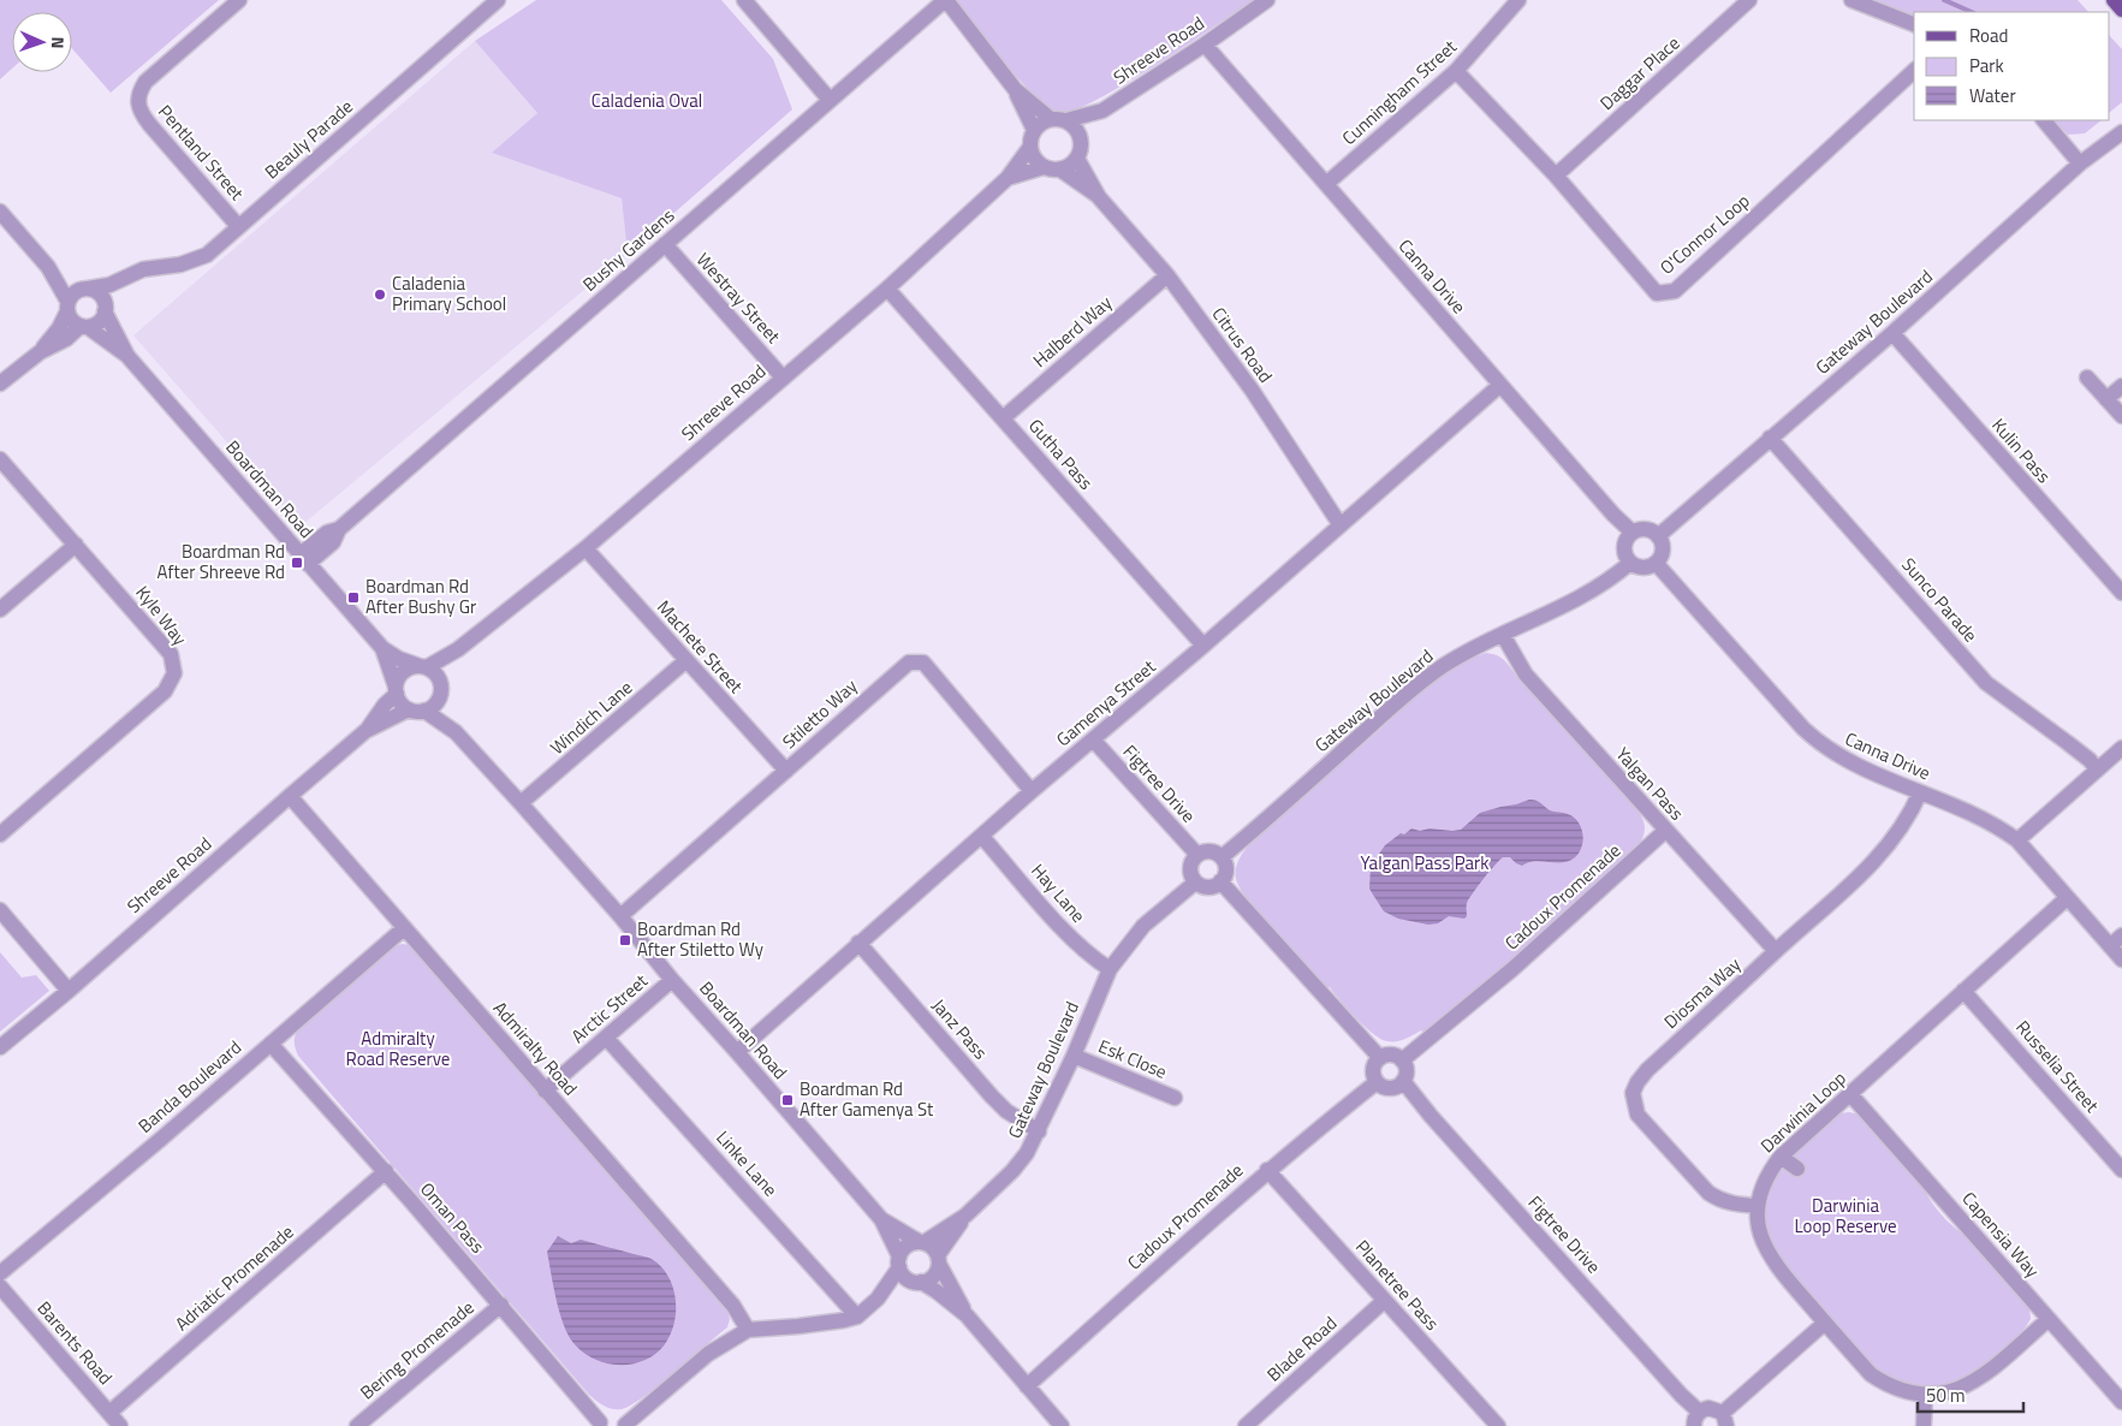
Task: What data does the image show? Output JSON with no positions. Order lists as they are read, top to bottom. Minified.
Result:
{"streets":{"street":["Shreeve Road","Daggar Place","Cunningham Street","Beauly Parade","Pentland Street","O'Connor Loop","Bushy Gardens","Canna Drive","Westray Street","Gateway Boulevard","Halberd Way","Citrus Road","Kulin Pass","Gutha Pass","Boardman Road","Sunco Parade","Kyle Way","Machete Street","Gamenya Street","Stiletto Way","Windich Lane","Figtree Drive","Yalgan Pass","Hay Lane","Cadoux Promenade","Diosma Way","Arctic Street","Janz Pass","Admiralty Road","Esk Close","Russelia Street","Banda Boulevard","Darwinia Loop","Linke Lane","Oman Pass","Capensia Way","Adriatic Promenade","Planetree Pass","Barents Road","Blade Road","Bering Promenade"]},"crossings":[["Shreeve Road","Canna Drive"],["Shreeve Road","Westray Street"],["Shreeve Road","Citrus Road"],["Shreeve Road","Gutha Pass"],["Shreeve Road","Boardman Road"],["Shreeve Road","Machete Street"],["Shreeve Road","Admiralty Road"],["Daggar Place","O'Connor Loop"],["Cunningham Street","O'Connor Loop"],["Cunningham Street","Canna Drive"],["Beauly Parade","Pentland Street"],["Beauly Parade","Boardman Road"],["Bushy Gardens","Westray Street"],["Bushy Gardens","Boardman Road"],["Canna Drive","Gateway Boulevard"],["Canna Drive","Gamenya Street"],["Canna Drive","Diosma Way"],["Canna Drive","Darwinia Loop"],["Gateway Boulevard","Kulin Pass"],["Gateway Boulevard","Boardman Road"],["Gateway Boulevard","Sunco Parade"],["Gateway Boulevard","Figtree Drive"],["Gateway Boulevard","Yalgan Pass"],["Gateway Boulevard","Hay Lane"],["Gateway Boulevard","Janz Pass"],["Gateway Boulevard","Esk Close"],["Halberd Way","Citrus Road"],["Halberd Way","Gutha Pass"],["Citrus Road","Gamenya Street"],["Gutha Pass","Gamenya Street"],["Boardman Road","Gamenya Street"],["Boardman Road","Stiletto Way"],["Boardman Road","Windich Lane"],["Boardman Road","Cadoux Promenade"],["Boardman Road","Arctic Street"],["Machete Street","Stiletto Way"],["Machete Street","Windich Lane"],["Gamenya Street","Stiletto Way"],["Gamenya Street","Figtree Drive"],["Gamenya Street","Hay Lane"],["Gamenya Street","Janz Pass"],["Figtree Drive","Cadoux Promenade"],["Yalgan Pass","Cadoux Promenade"],["Yalgan Pass","Diosma Way"],["Cadoux Promenade","Planetree Pass"],["Diosma Way","Darwinia Loop"],["Arctic Street","Admiralty Road"],["Arctic Street","Linke Lane"],["Admiralty Road","Banda Boulevard"],["Russelia Street","Darwinia Loop"],["Banda Boulevard","Oman Pass"],["Darwinia Loop","Capensia Way"],["Oman Pass","Adriatic Promenade"],["Oman Pass","Bering Promenade"],["Adriatic Promenade","Barents Road"],["Planetree Pass","Blade Road"]],"parks":["Caladenia Oval","Yalgan Pass Park","Admiralty Road Reserve","Darwinia Loop Reserve"],"places":{"other":["Caladenia Primary School"],"transit":["Boardman Rd After Shreeve Rd","Boardman Rd After Bushy Gr","Boardman Rd After Stiletto Wy","Boardman Rd After Gamenya St"]},"legend":["Road","Park","Water"],"scale_bar":"50 m","north":"right"}
